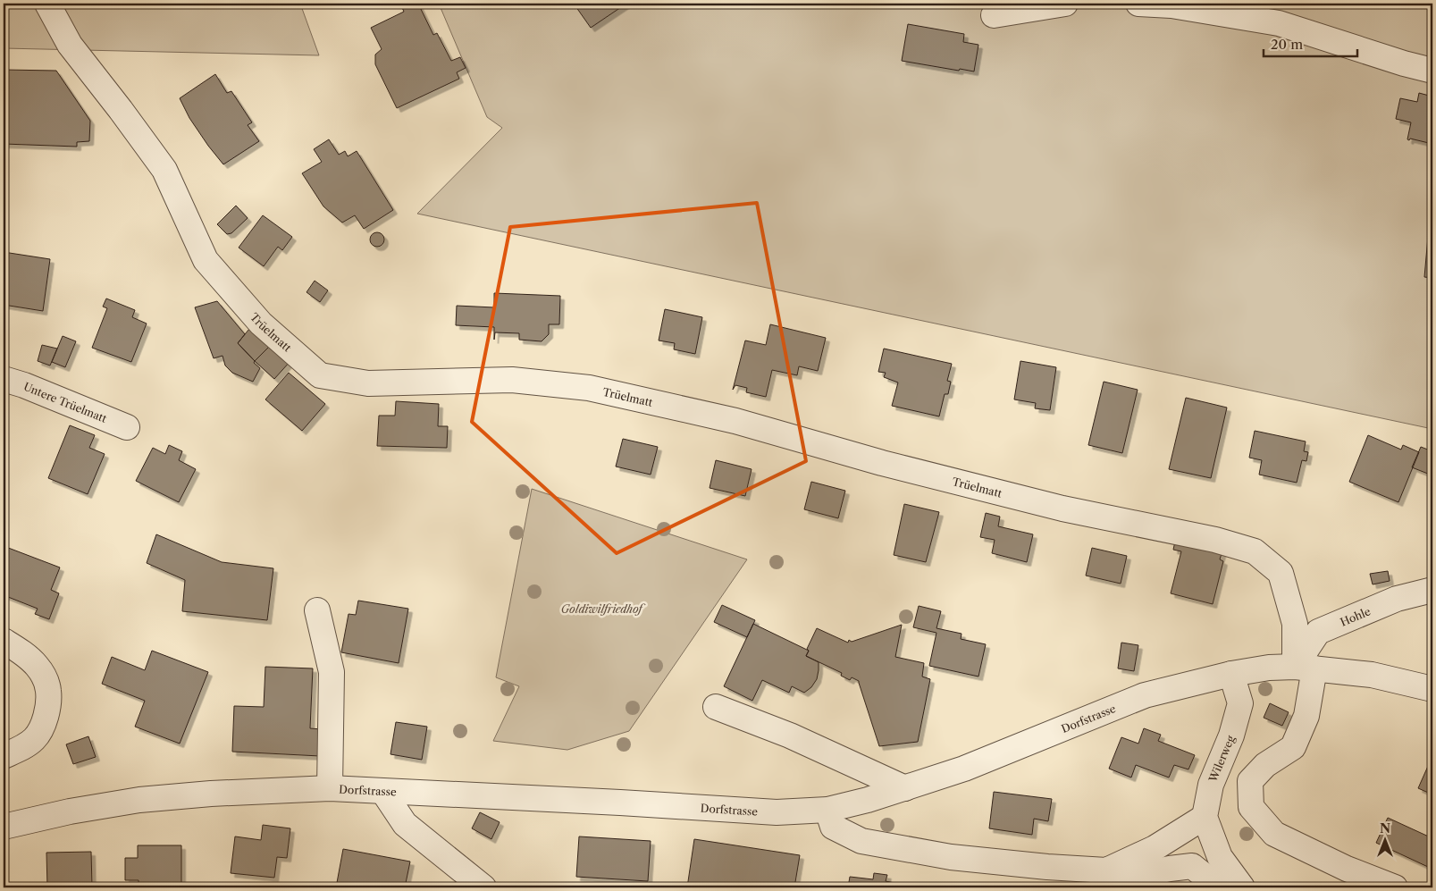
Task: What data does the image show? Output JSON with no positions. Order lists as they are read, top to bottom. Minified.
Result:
{"streets":{"street":["Trüelmatt","Untere Trüelmatt","Hohle","Dorfstrasse","Wilerweg"]},"crossings":[["Trüelmatt","Hohle"],["Trüelmatt","Dorfstrasse"],["Hohle","Dorfstrasse"],["Dorfstrasse","Wilerweg"]],"parks":["Goldiwilfriedhof"],"scale_bar":"20 m","north":"top"}
